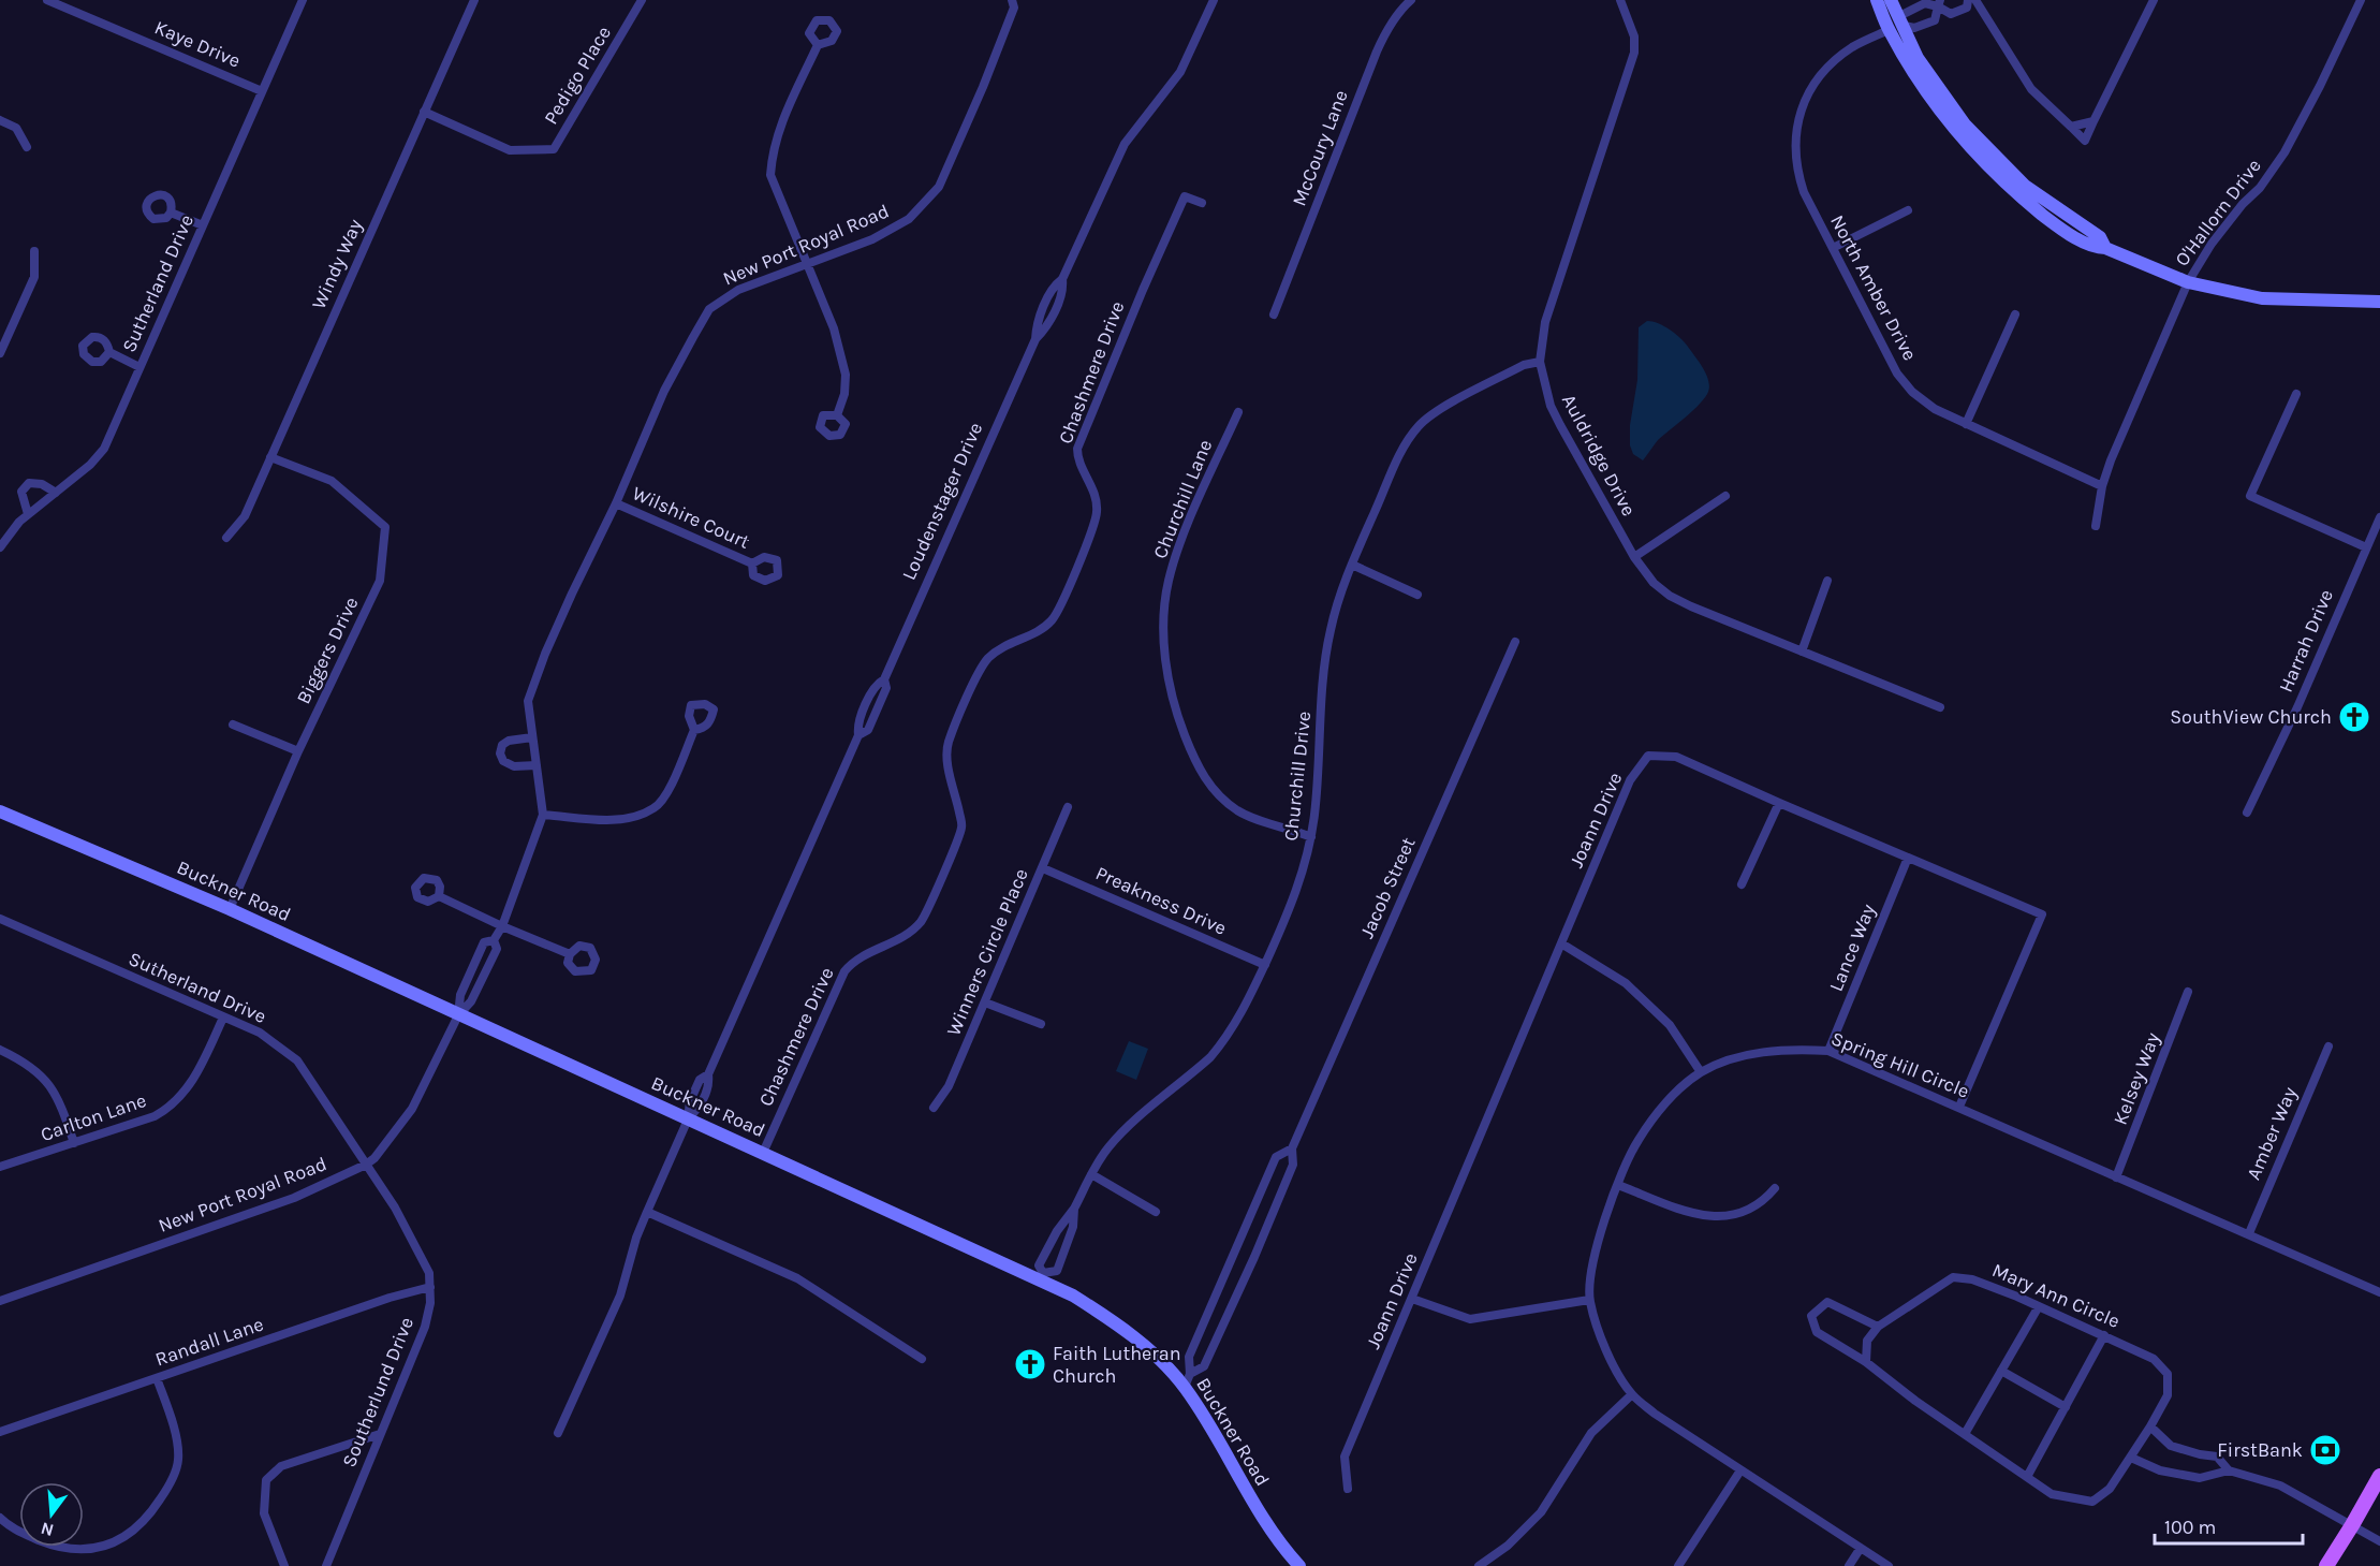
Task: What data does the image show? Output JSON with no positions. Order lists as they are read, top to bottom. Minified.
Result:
{"streets":{"street":["Kaye Drive","Pedigo Place","McCoury Lane","O'Hallorn Drive","New Port Royal Road","Windy Way","Sutherland Drive","North Amber Drive","Chashmere Drive","Auldridge Drive","Churchill Lane","Loudenstager Drive","Wilshire Court","Harrah Drive","Biggers Drive","Churchill Drive","Joann Drive","Jacob Street","Buckner Road","Preakness Drive","Lance Way","Winners Circle Place","Spring Hill Circle","Kelsey Way","Carlton Lane","Amber Way","Mary Ann Circle","Randall Lane","Southerlund Drive"]},"crossings":[["Kaye Drive","Sutherland Drive"],["Pedigo Place","Windy Way"],["O'Hallorn Drive","North Amber Drive"],["New Port Royal Road","Sutherland Drive"],["New Port Royal Road","Wilshire Court"],["New Port Royal Road","Buckner Road"],["New Port Royal Road","Southerlund Drive"],["Windy Way","Biggers Drive"],["Sutherland Drive","Carlton Lane"],["Sutherland Drive","Southerlund Drive"],["Chashmere Drive","Buckner Road"],["Auldridge Drive","Churchill Drive"],["Churchill Lane","Churchill Drive"],["Loudenstager Drive","Buckner Road"],["Biggers Drive","Buckner Road"],["Churchill Drive","Buckner Road"],["Churchill Drive","Preakness Drive"],["Joann Drive","Lance Way"],["Joann Drive","Spring Hill Circle"],["Jacob Street","Buckner Road"],["Preakness Drive","Winners Circle Place"],["Lance Way","Spring Hill Circle"],["Spring Hill Circle","Kelsey Way"],["Spring Hill Circle","Amber Way"],["Randall Lane","Southerlund Drive"]],"places":{"church":["SouthView Church","Faith Lutheran Church"],"bank":["FirstBank"]},"scale_bar":"100 m","north":"bottom"}
